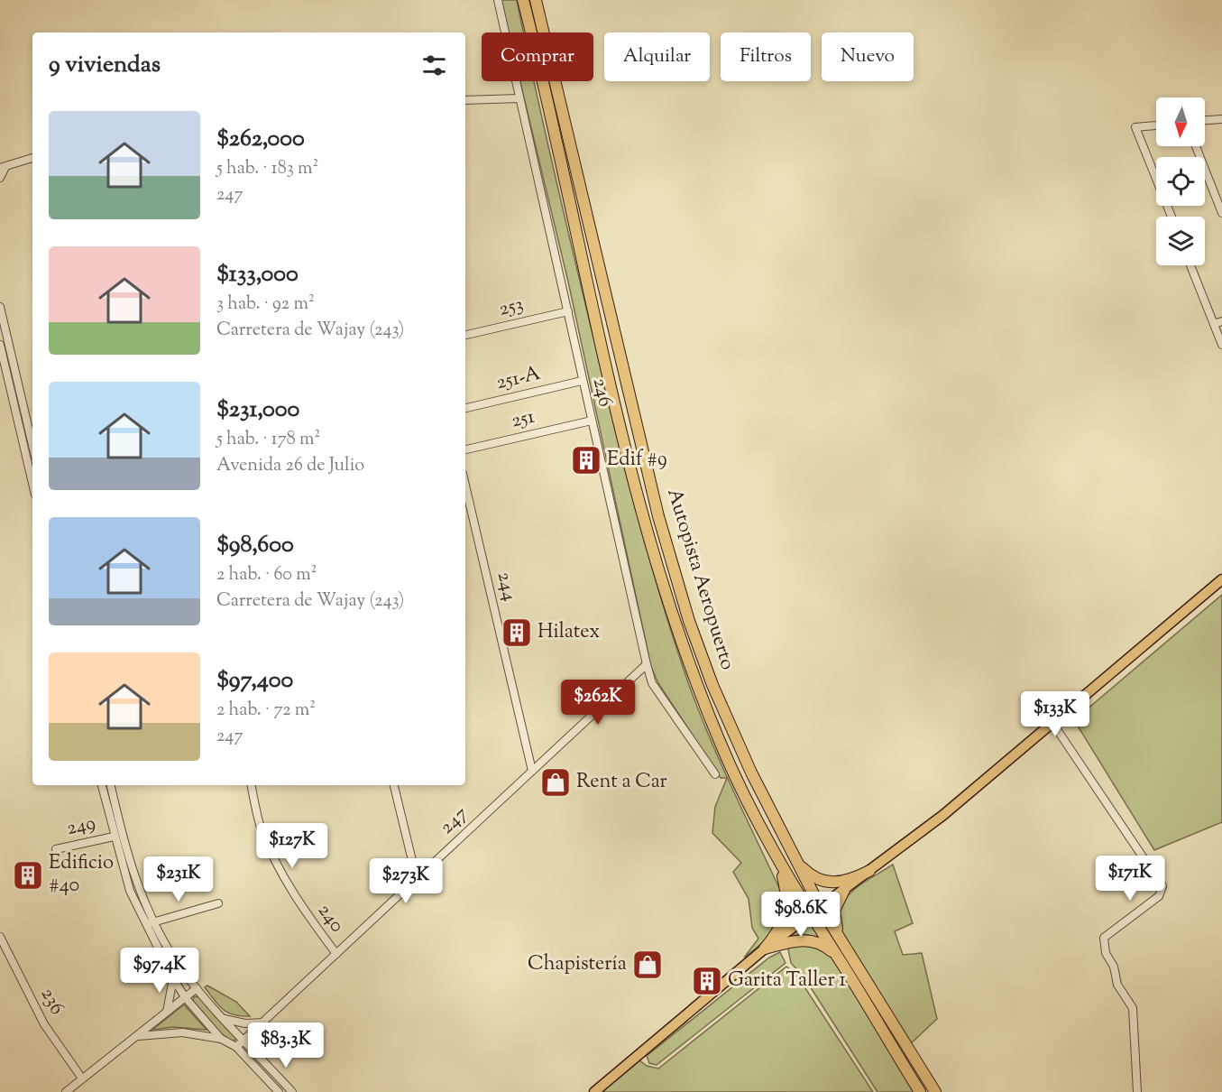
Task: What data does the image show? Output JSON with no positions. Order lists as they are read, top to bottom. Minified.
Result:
{"streets":{"highway":["Autopista Aeropuerto"],"street":["253","251-A","246","251","244","247","249","240","236"]},"crossings":[["253","246"],["251-A","246"],["246","251"],["246","247"],["244","247"],["247","240"]],"places":{"building":["Edif #9","Hilatex","Edificio #40","Garita Taller 1"],"shop":["Rent a Car","Chapistería"]},"north":"bottom","page":{"chip":["Comprar","Alquilar","Filtros","Nuevo"],"heading":"9 viviendas","list":[{"name":"$262,000","note":"5 hab. · 183 m² · 247"},{"name":"$133,000","note":"3 hab. · 92 m² · Carretera de Wajay (243)"},{"name":"$231,000","note":"5 hab. · 178 m² · Avenida 26 de Julio"},{"name":"$98,600","note":"2 hab. · 60 m² · Carretera de Wajay (243)"},{"name":"$97,400","note":"2 hab. · 72 m² · 247"}],"price":["$262K","$133K","$127K","$171K","$231K","$273K","$98.6K","$97.4K","$83.3K"]}}
